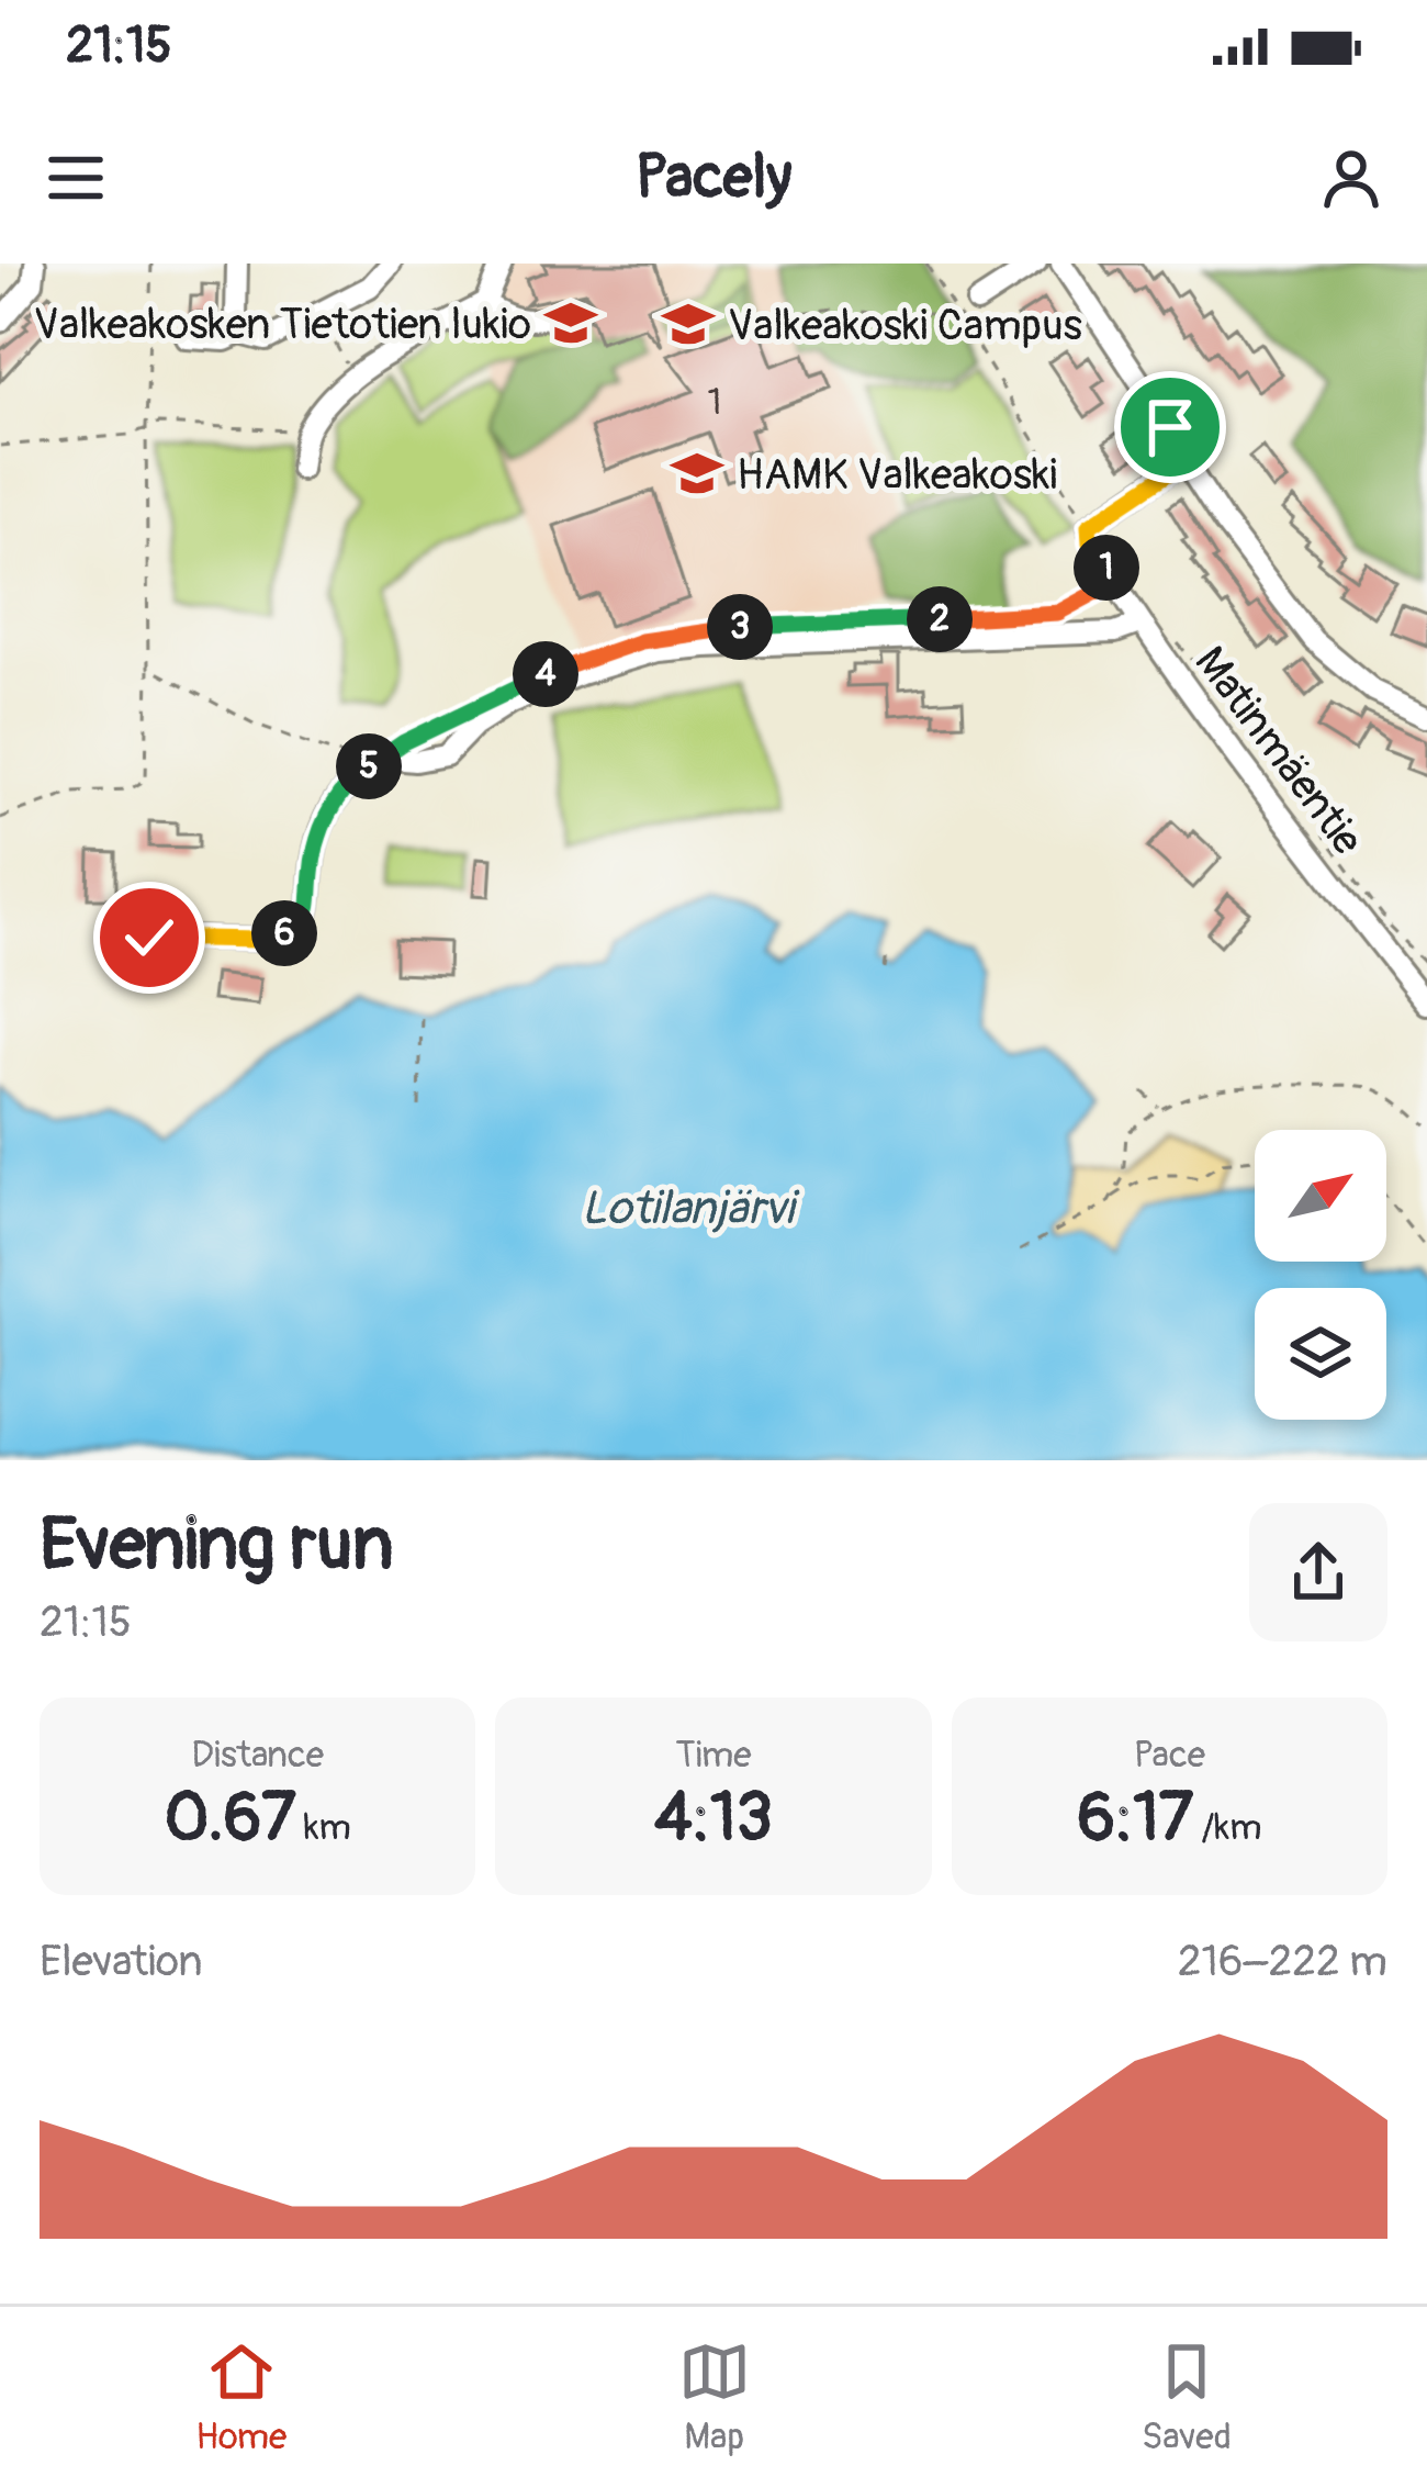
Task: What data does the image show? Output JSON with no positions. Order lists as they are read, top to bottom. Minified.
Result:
{"streets":{"street":["Matinmäentie"]},"water":["Lotilanjärvi"],"places":{"school or university":["Valkeakosken Tietotien lukio","Valkeakoski Campus","HAMK Valkeakoski"]},"house_numbers":["1"],"north":"top right","page":{"status":"21:15","header":"Pacely","pins":["1","2","3","4","5","6"],"heading":["Evening run","21:15"],"stats":[["Distance","0.67 km"],["Time","4:13"],["Pace","6:17 /km"]],"chart":["Elevation","216–222 m"],"tabs":["Home","Map","Saved"]}}
